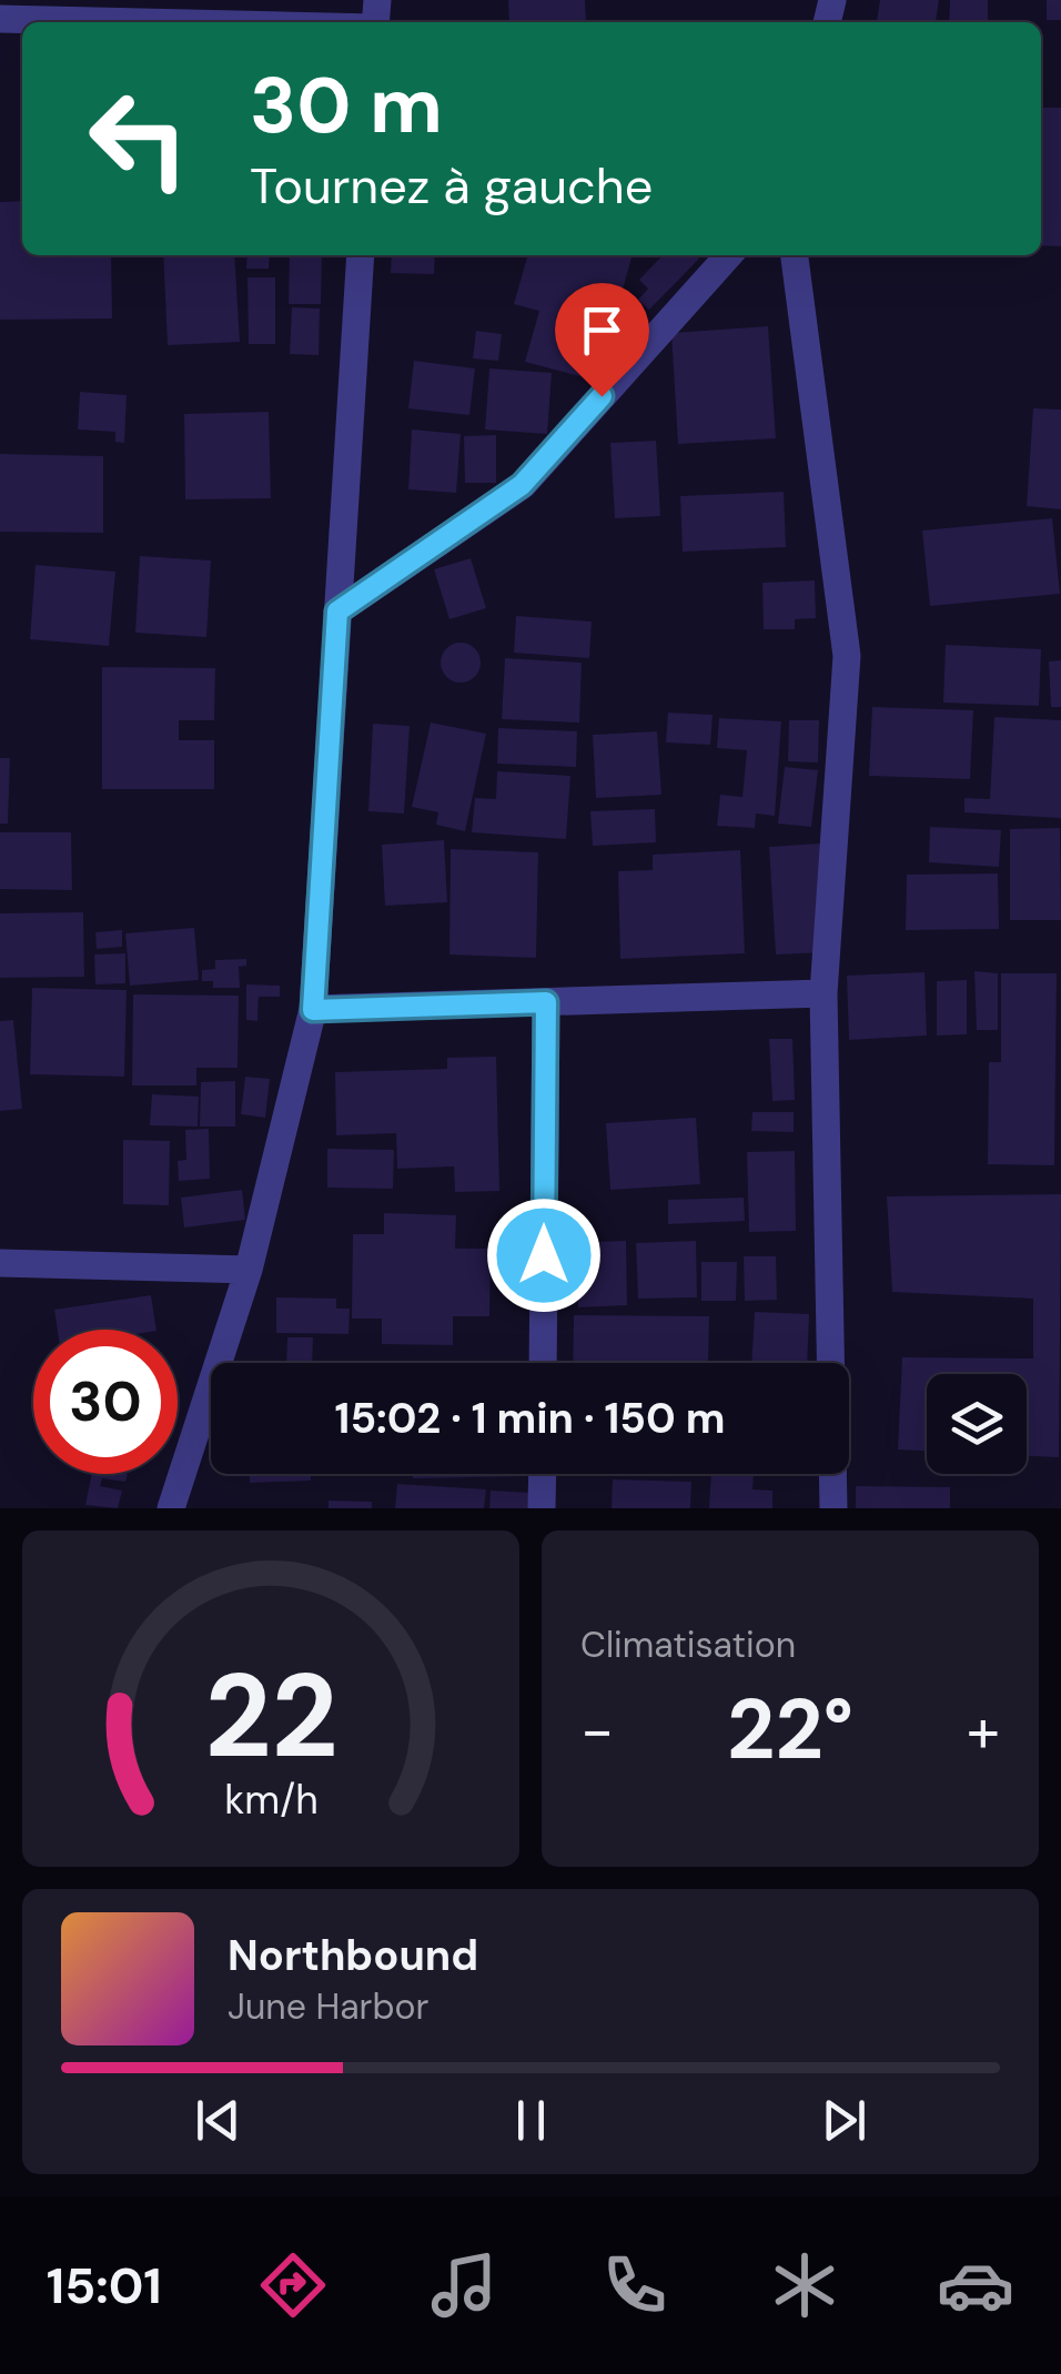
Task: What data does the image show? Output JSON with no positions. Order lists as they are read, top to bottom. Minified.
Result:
{"page":{"turn":["30 m","Tournez à gauche"],"limit":"30","trip":"15:02 · 1 min · 150 m","tile":"Climatisation","heat":["−","22°","+"],"song":["Northbound","June Harbor"],"tabs":"15:01","gauge":["22","km/h"]}}
